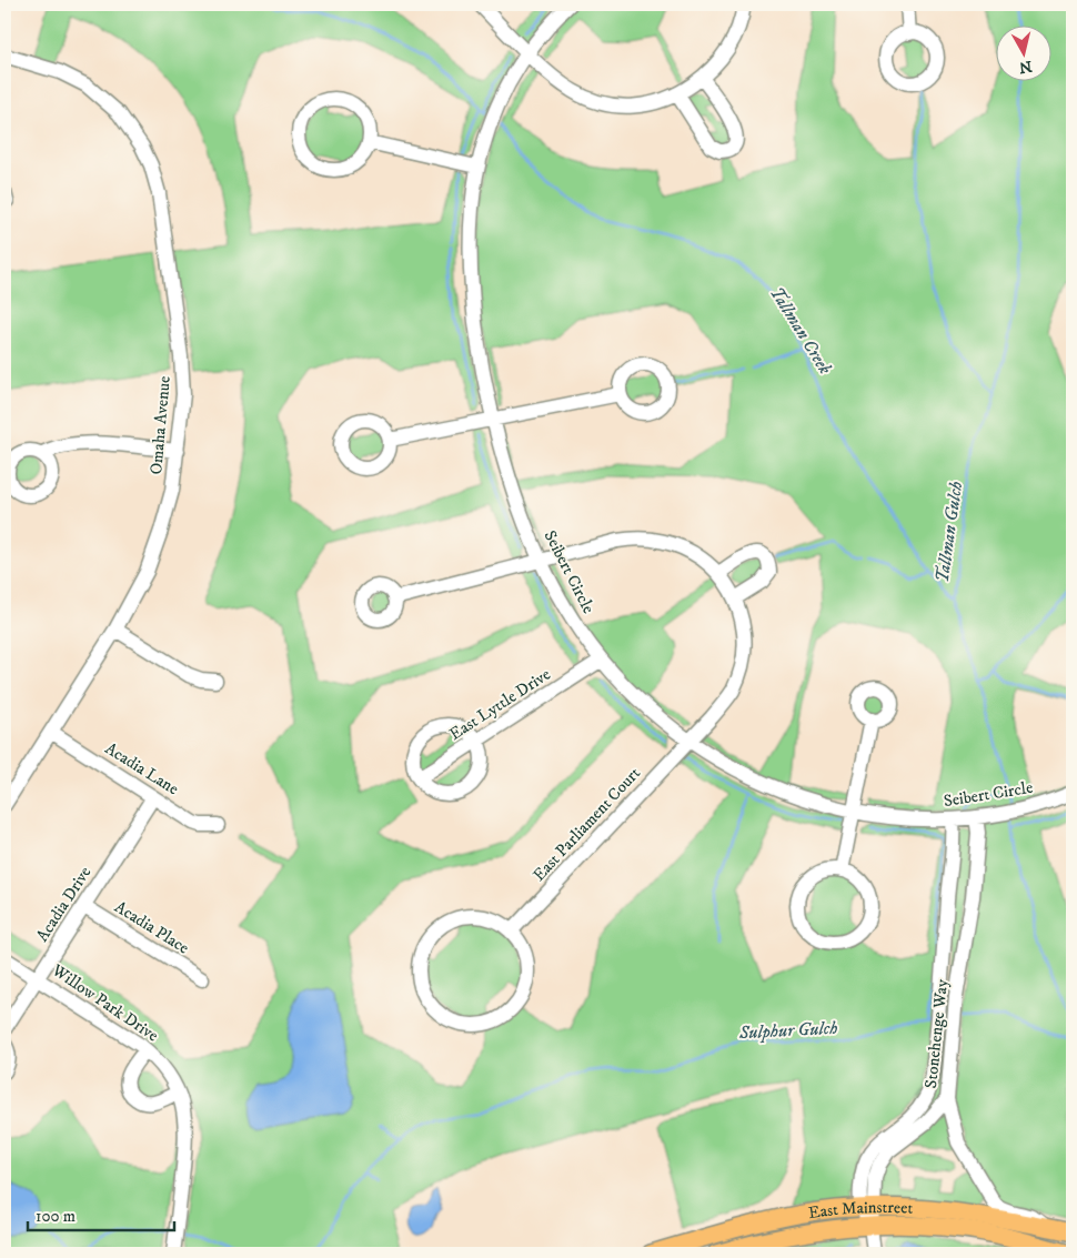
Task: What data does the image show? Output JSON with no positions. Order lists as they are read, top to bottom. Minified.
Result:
{"streets":{"main road":["East Mainstreet"],"street":["Omaha Avenue","Seibert Circle","East Lyttle Drive","Acadia Lane","East Parliament Court","Acadia Drive","Acadia Place","Willow Park Drive","Stonehenge Way"]},"crossings":[["Omaha Avenue","Acadia Lane"],["Seibert Circle","East Lyttle Drive"],["Seibert Circle","East Parliament Court"],["Seibert Circle","Stonehenge Way"],["Acadia Lane","Acadia Drive"],["Acadia Drive","Acadia Place"],["Acadia Drive","Willow Park Drive"],["Stonehenge Way","East Mainstreet"]],"water":["Tallman Creek","Tallman Gulch","Sulphur Gulch"],"scale_bar":"100 m","north":"bottom"}
